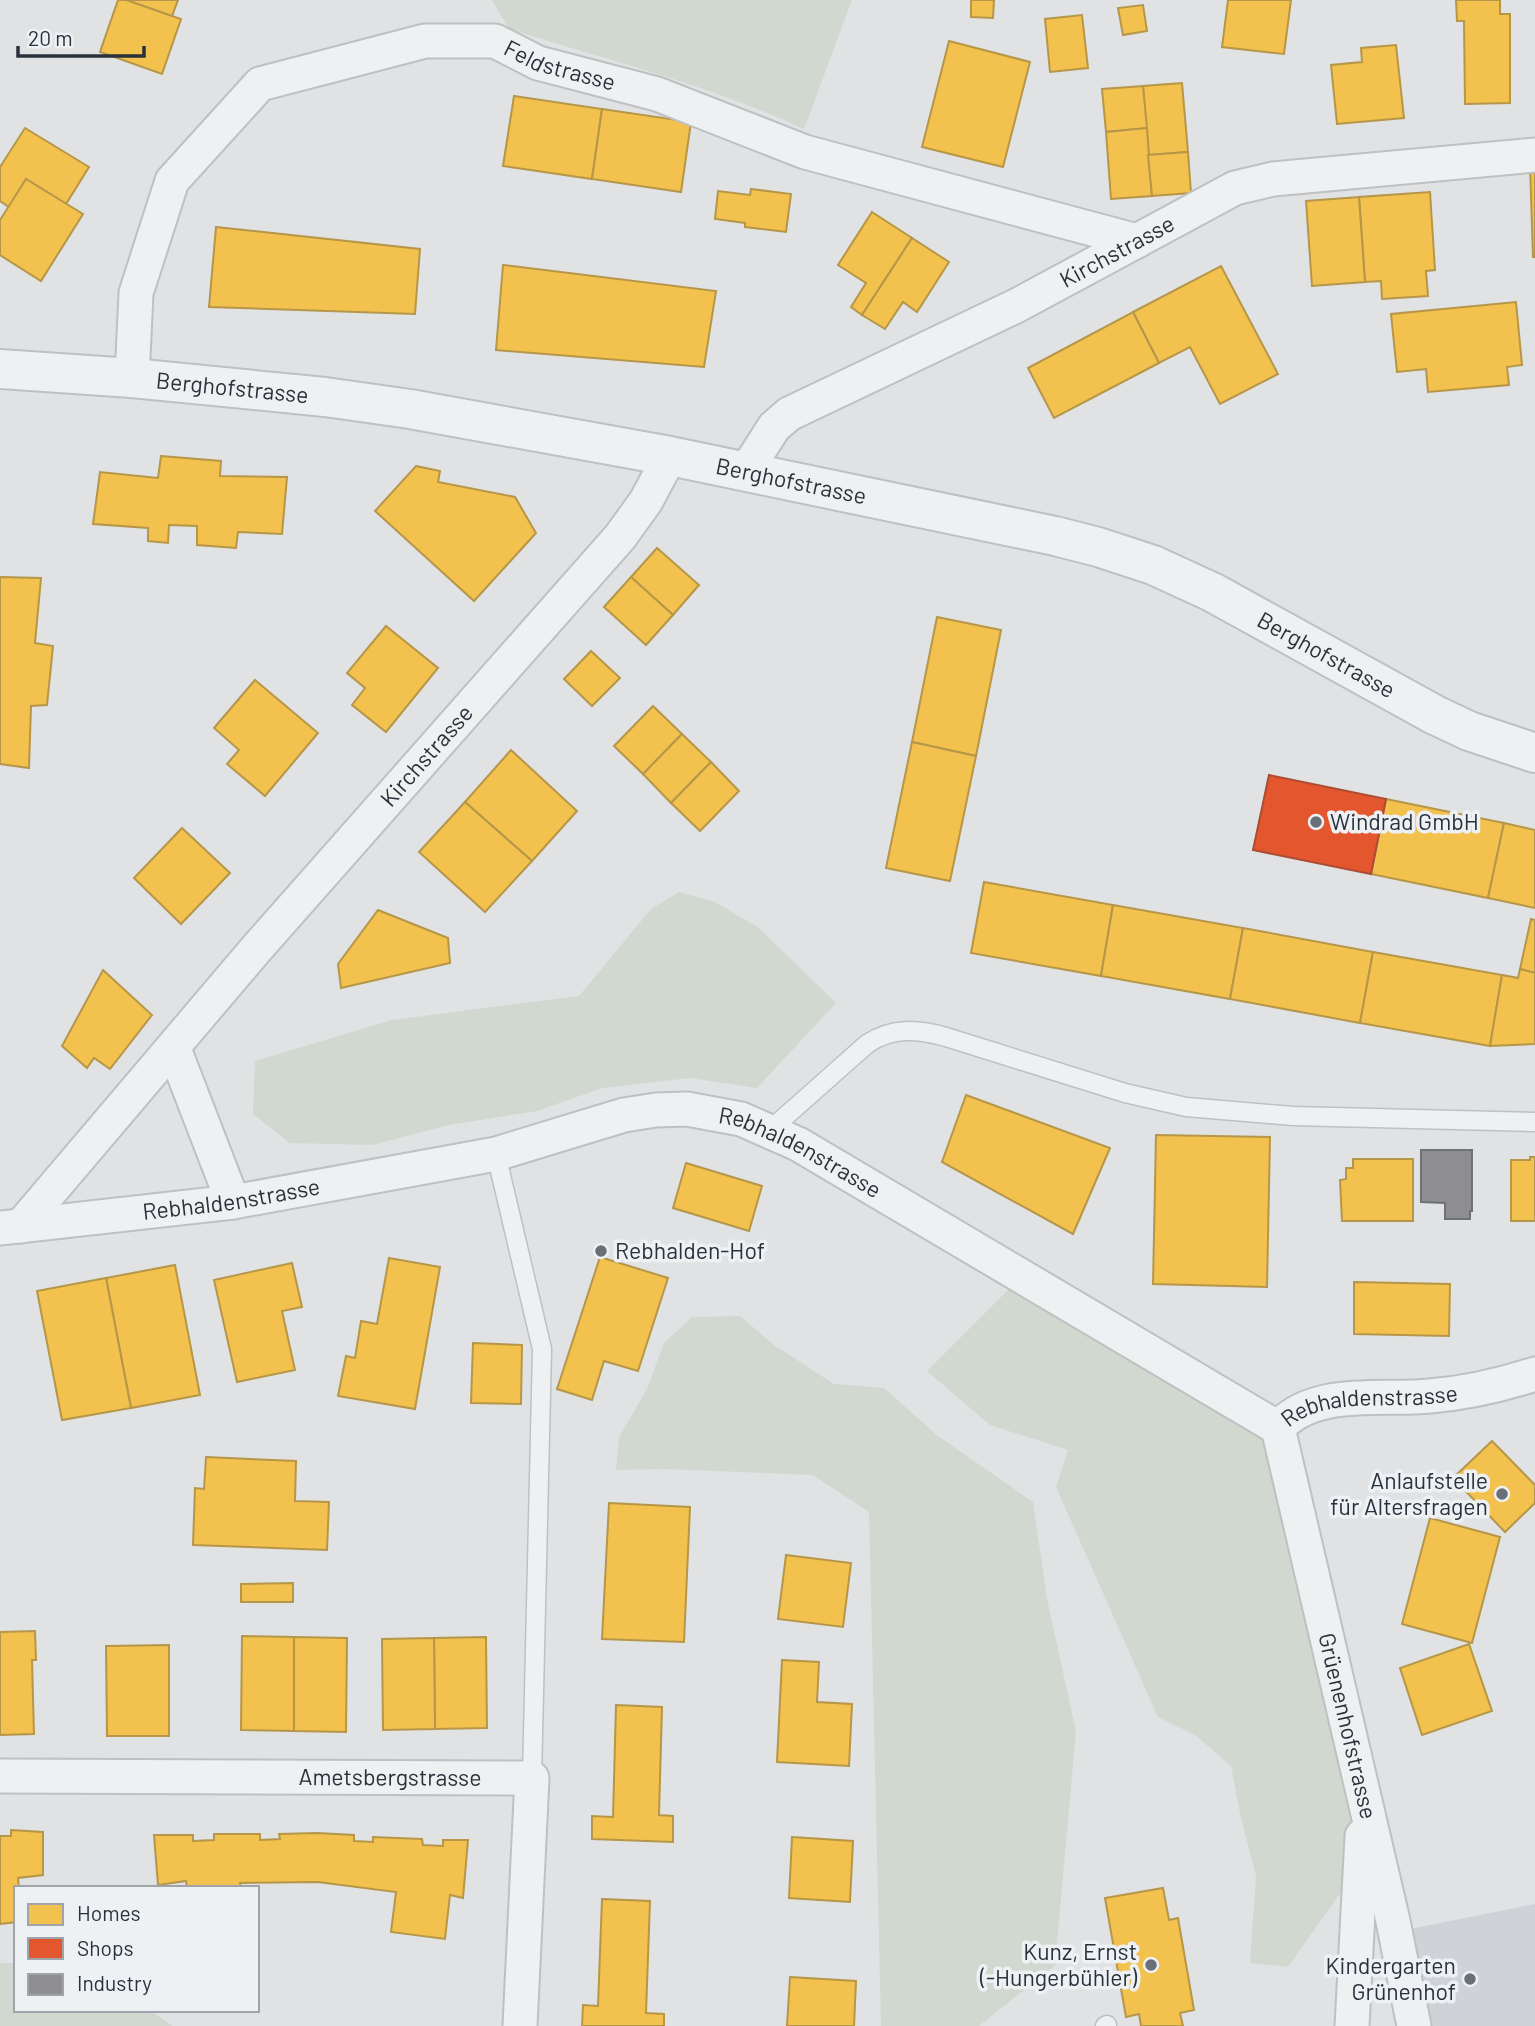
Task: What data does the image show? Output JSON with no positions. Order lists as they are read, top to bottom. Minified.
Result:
{"streets":{"street":["Feldstrasse","Kirchstrasse","Berghofstrasse","Rebhaldenstrasse","Grüenenhofstrasse","Ametsbergstrasse"]},"crossings":[["Feldstrasse","Kirchstrasse"],["Feldstrasse","Berghofstrasse"],["Kirchstrasse","Berghofstrasse"],["Kirchstrasse","Rebhaldenstrasse"],["Rebhaldenstrasse","Grüenenhofstrasse"]],"places":["Windrad GmbH","Rebhalden-Hof","Anlaufstelle für Altersfragen","Kunz, Ernst (-Hungerbühler)","Kindergarten Grünenhof"],"legend":["Homes","Shops","Industry"],"scale_bar":"20 m"}
